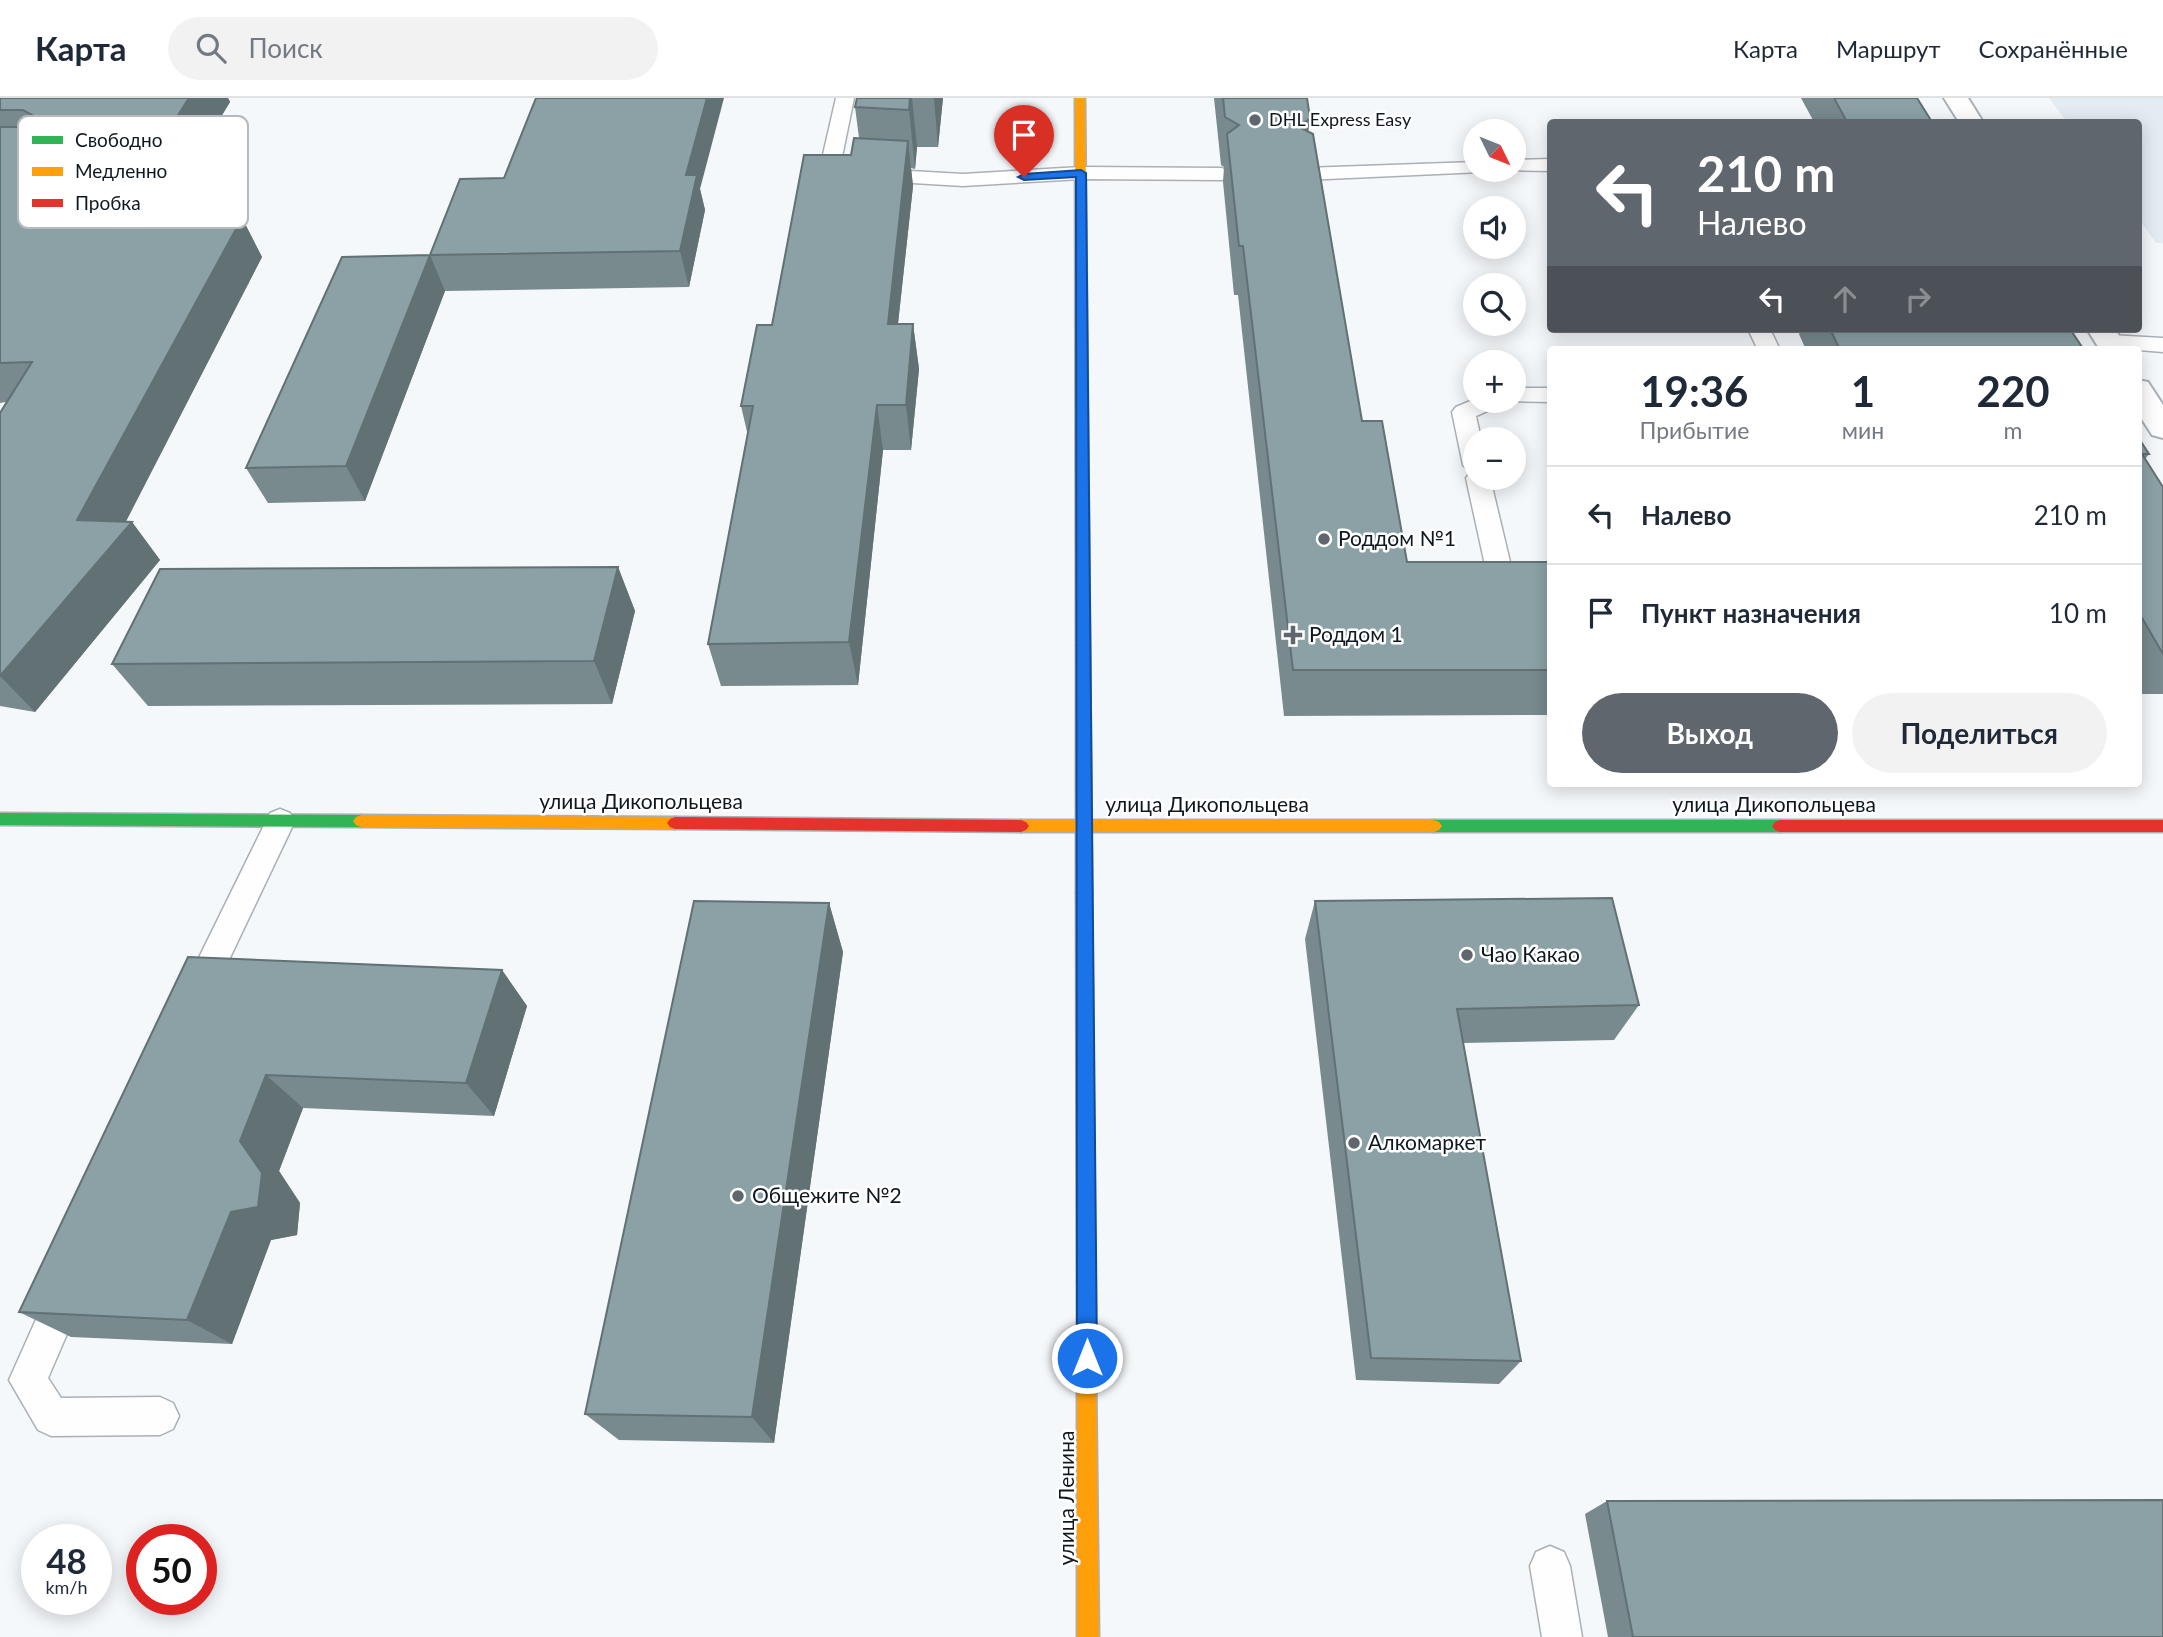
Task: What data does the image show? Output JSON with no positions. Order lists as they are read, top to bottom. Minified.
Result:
{"streets":{"main road":["улица Дикопольцева","улица Ленина"]},"crossings":[["улица Дикопольцева","улица Ленина"]],"places":{"other":["DHL Express Easy","Роддом №1","Чао Какао","Алкомаркет","Общежите №2"],"health":["Роддом 1"]},"legend":["Свободно","Медленно","Пробка"],"north":"bottom right","page":{"header":"Карта","search":"Поиск","nav":["Карта","Маршрут","Сохранённые"],"map_buttons":["+","−"],"turn":["210 m","Налево"],"eta":["19:36","Прибытие","1","мин","220","m"],"list":[{"name":"Налево","value":"210 m"},{"name":"Пункт назначения","value":"10 m"}],"buttons":["Выход","Поделиться"],"speed":"48 km/h","limit":"50"}}
